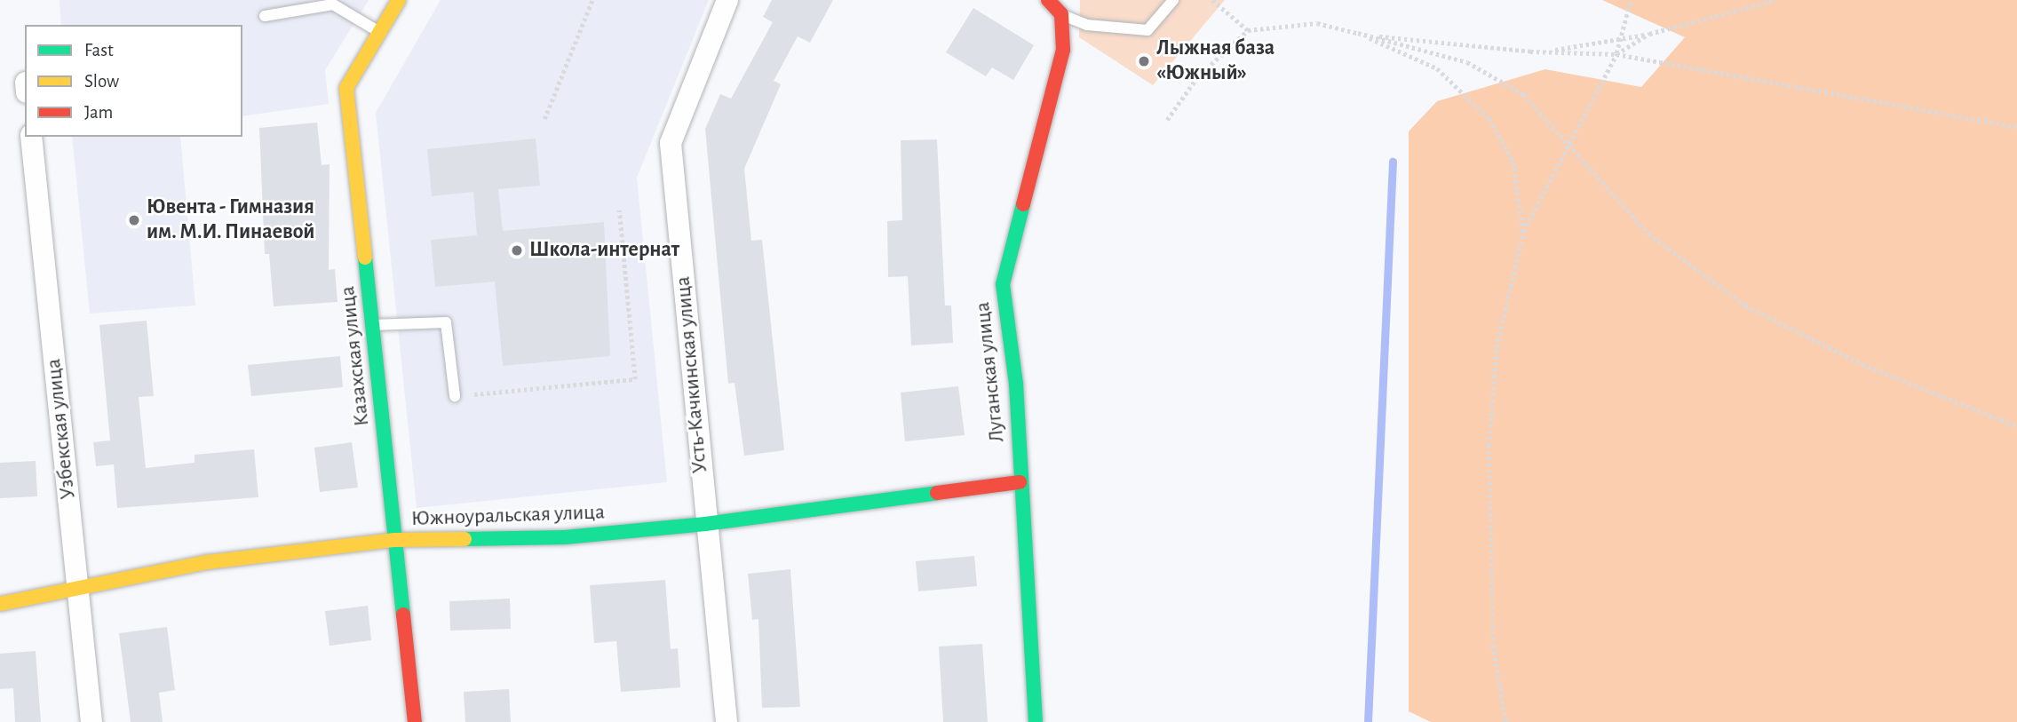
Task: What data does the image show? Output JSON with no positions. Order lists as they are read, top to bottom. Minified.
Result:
{"streets":{"street":["Казахская улица","Луганская улица","Усть-Качкинская улица","Узбекская улица","Южноуральская улица"]},"crossings":[["Казахская улица","Южноуральская улица"],["Луганская улица","Южноуральская улица"],["Усть-Качкинская улица","Южноуральская улица"],["Узбекская улица","Южноуральская улица"]],"places":["Лыжная база «Южный»","Ювента - Гимназия им. М.И. Пинаевой","Школа-интернат"],"legend":["Fast","Slow","Jam"]}
